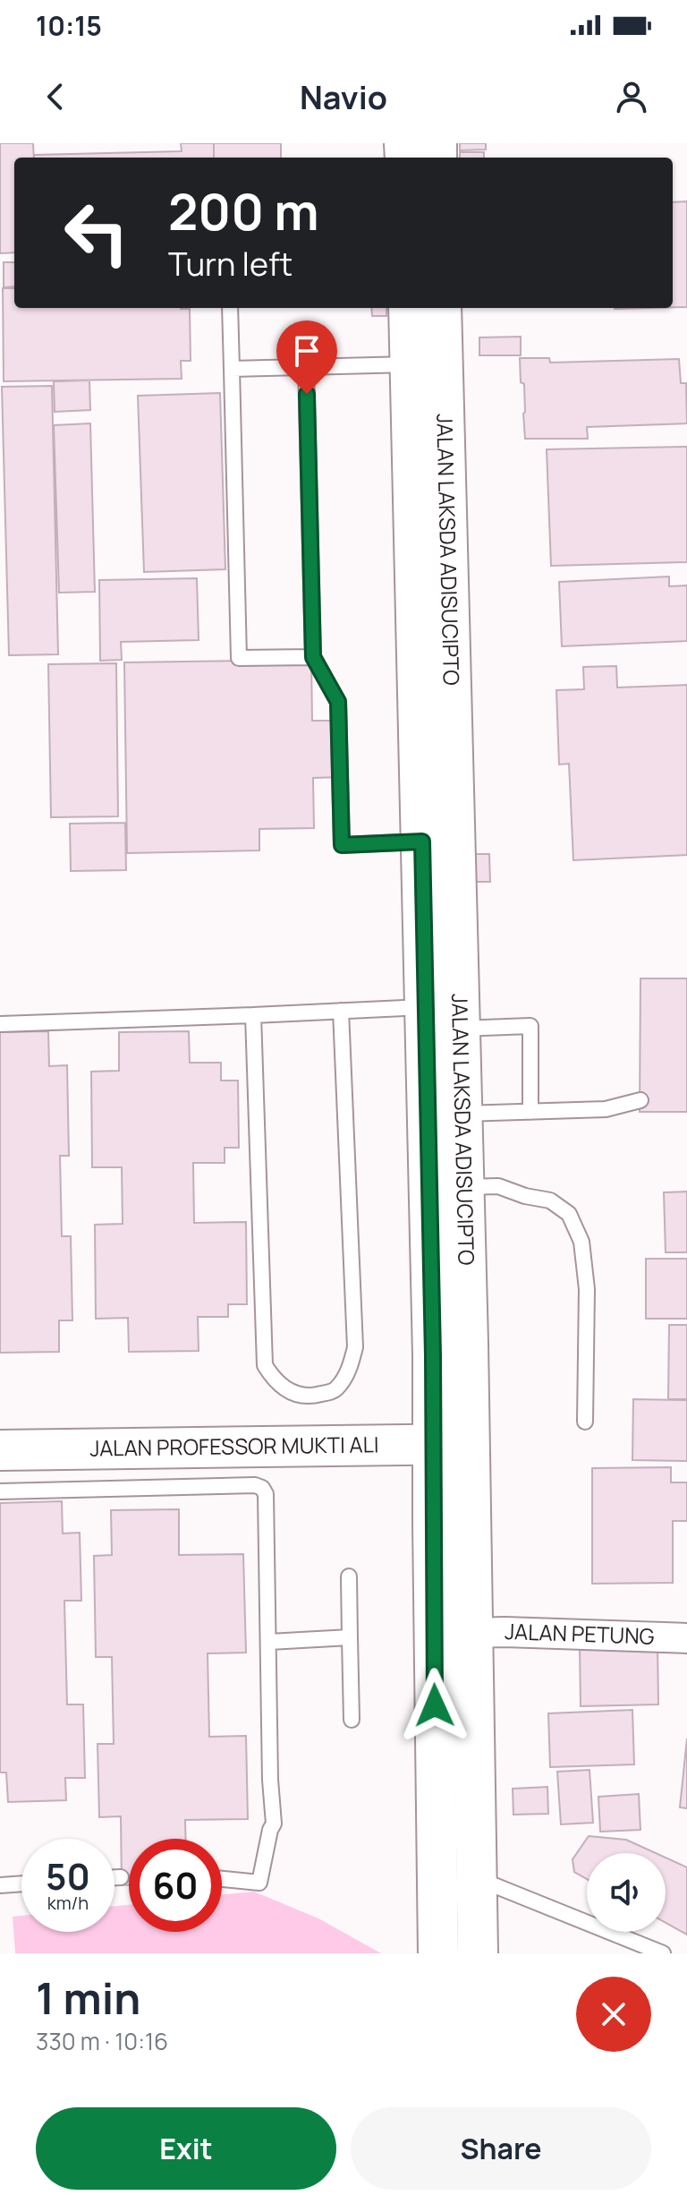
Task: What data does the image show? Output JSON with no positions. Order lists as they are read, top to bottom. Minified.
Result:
{"streets":{"main road":["JALAN LAKSDA ADISUCIPTO","JALAN PROFESSOR MUKTI ALI"],"street":["JALAN PETUNG"]},"crossings":[["JALAN LAKSDA ADISUCIPTO","JALAN PROFESSOR MUKTI ALI"],["JALAN LAKSDA ADISUCIPTO","JALAN PETUNG"]],"page":{"status":"10:15","header":"Navio","turn":["200 m","Turn left"],"speed":"50 km/h","limit":"60","heading":["1 min","330 m · 10:16"],"buttons":["Exit","Share"]}}
